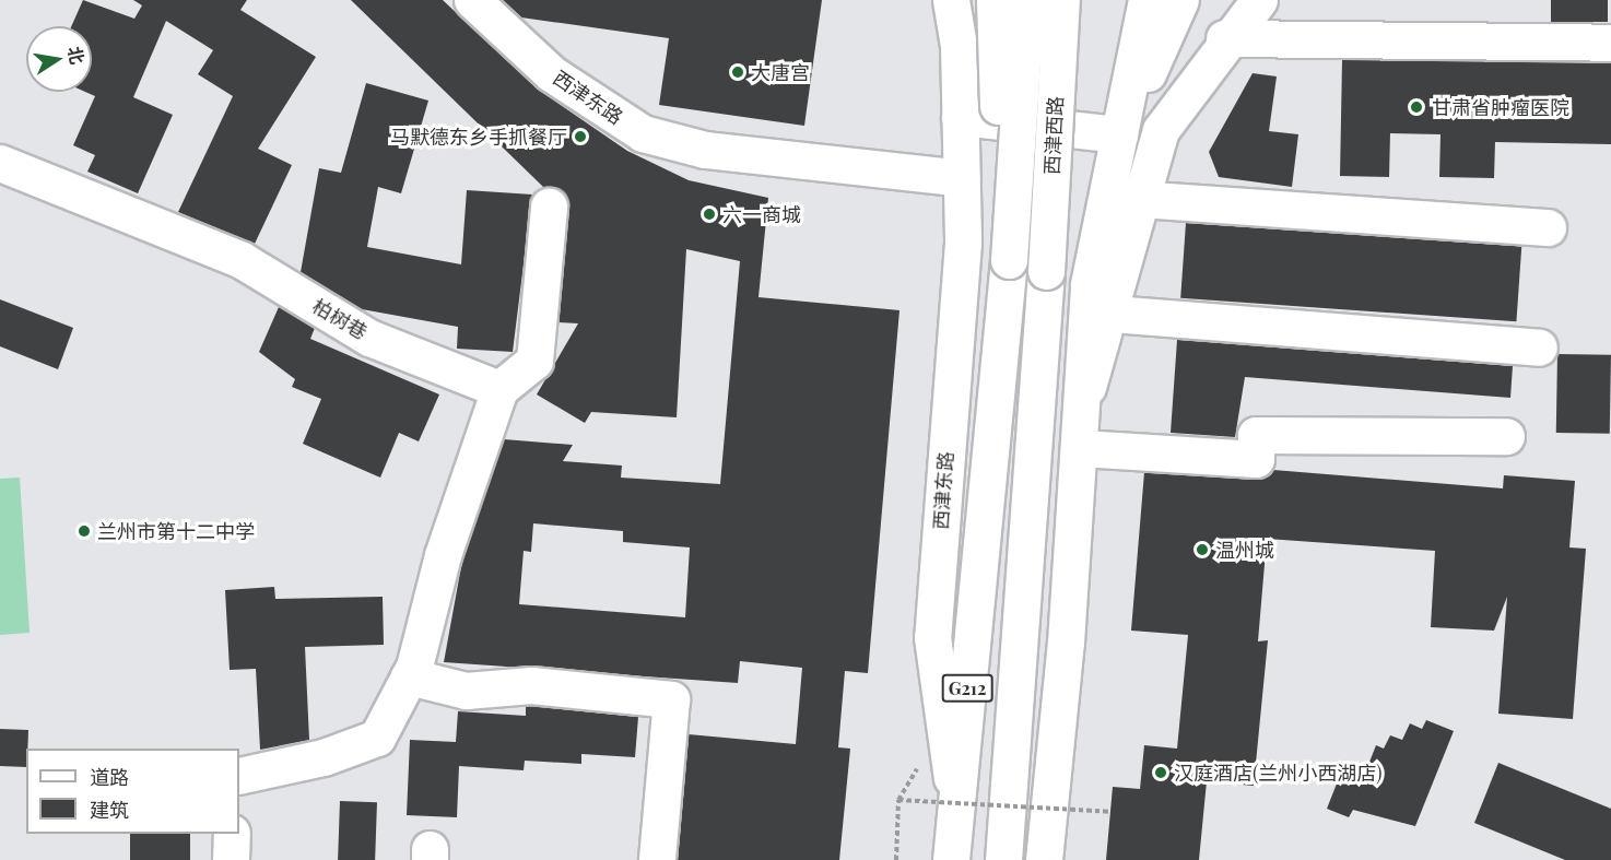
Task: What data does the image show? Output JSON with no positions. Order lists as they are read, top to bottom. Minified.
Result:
{"streets":{"main road":["西津东路","西津西路","柏树巷","G212"]},"places":["大唐宫","甘肃省肿瘤医院","马默德东乡手抓餐厅","六一商城","兰州市第十二中学","温州城","汉庭酒店(兰州小西湖店)"],"legend":["道路","建筑"],"north":"right"}
